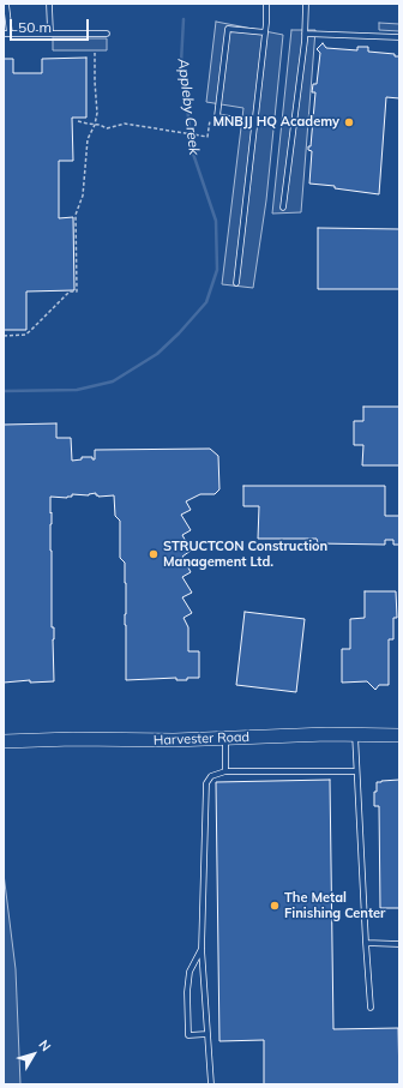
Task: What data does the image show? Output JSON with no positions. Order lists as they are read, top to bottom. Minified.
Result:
{"streets":{"main road":["Harvester Road"]},"water":["Appleby Creek"],"places":["MNBJJ HQ Academy","STRUCTCON Construction Management Ltd.","The Metal Finishing Center"],"scale_bar":"50 m","north":"top right"}
